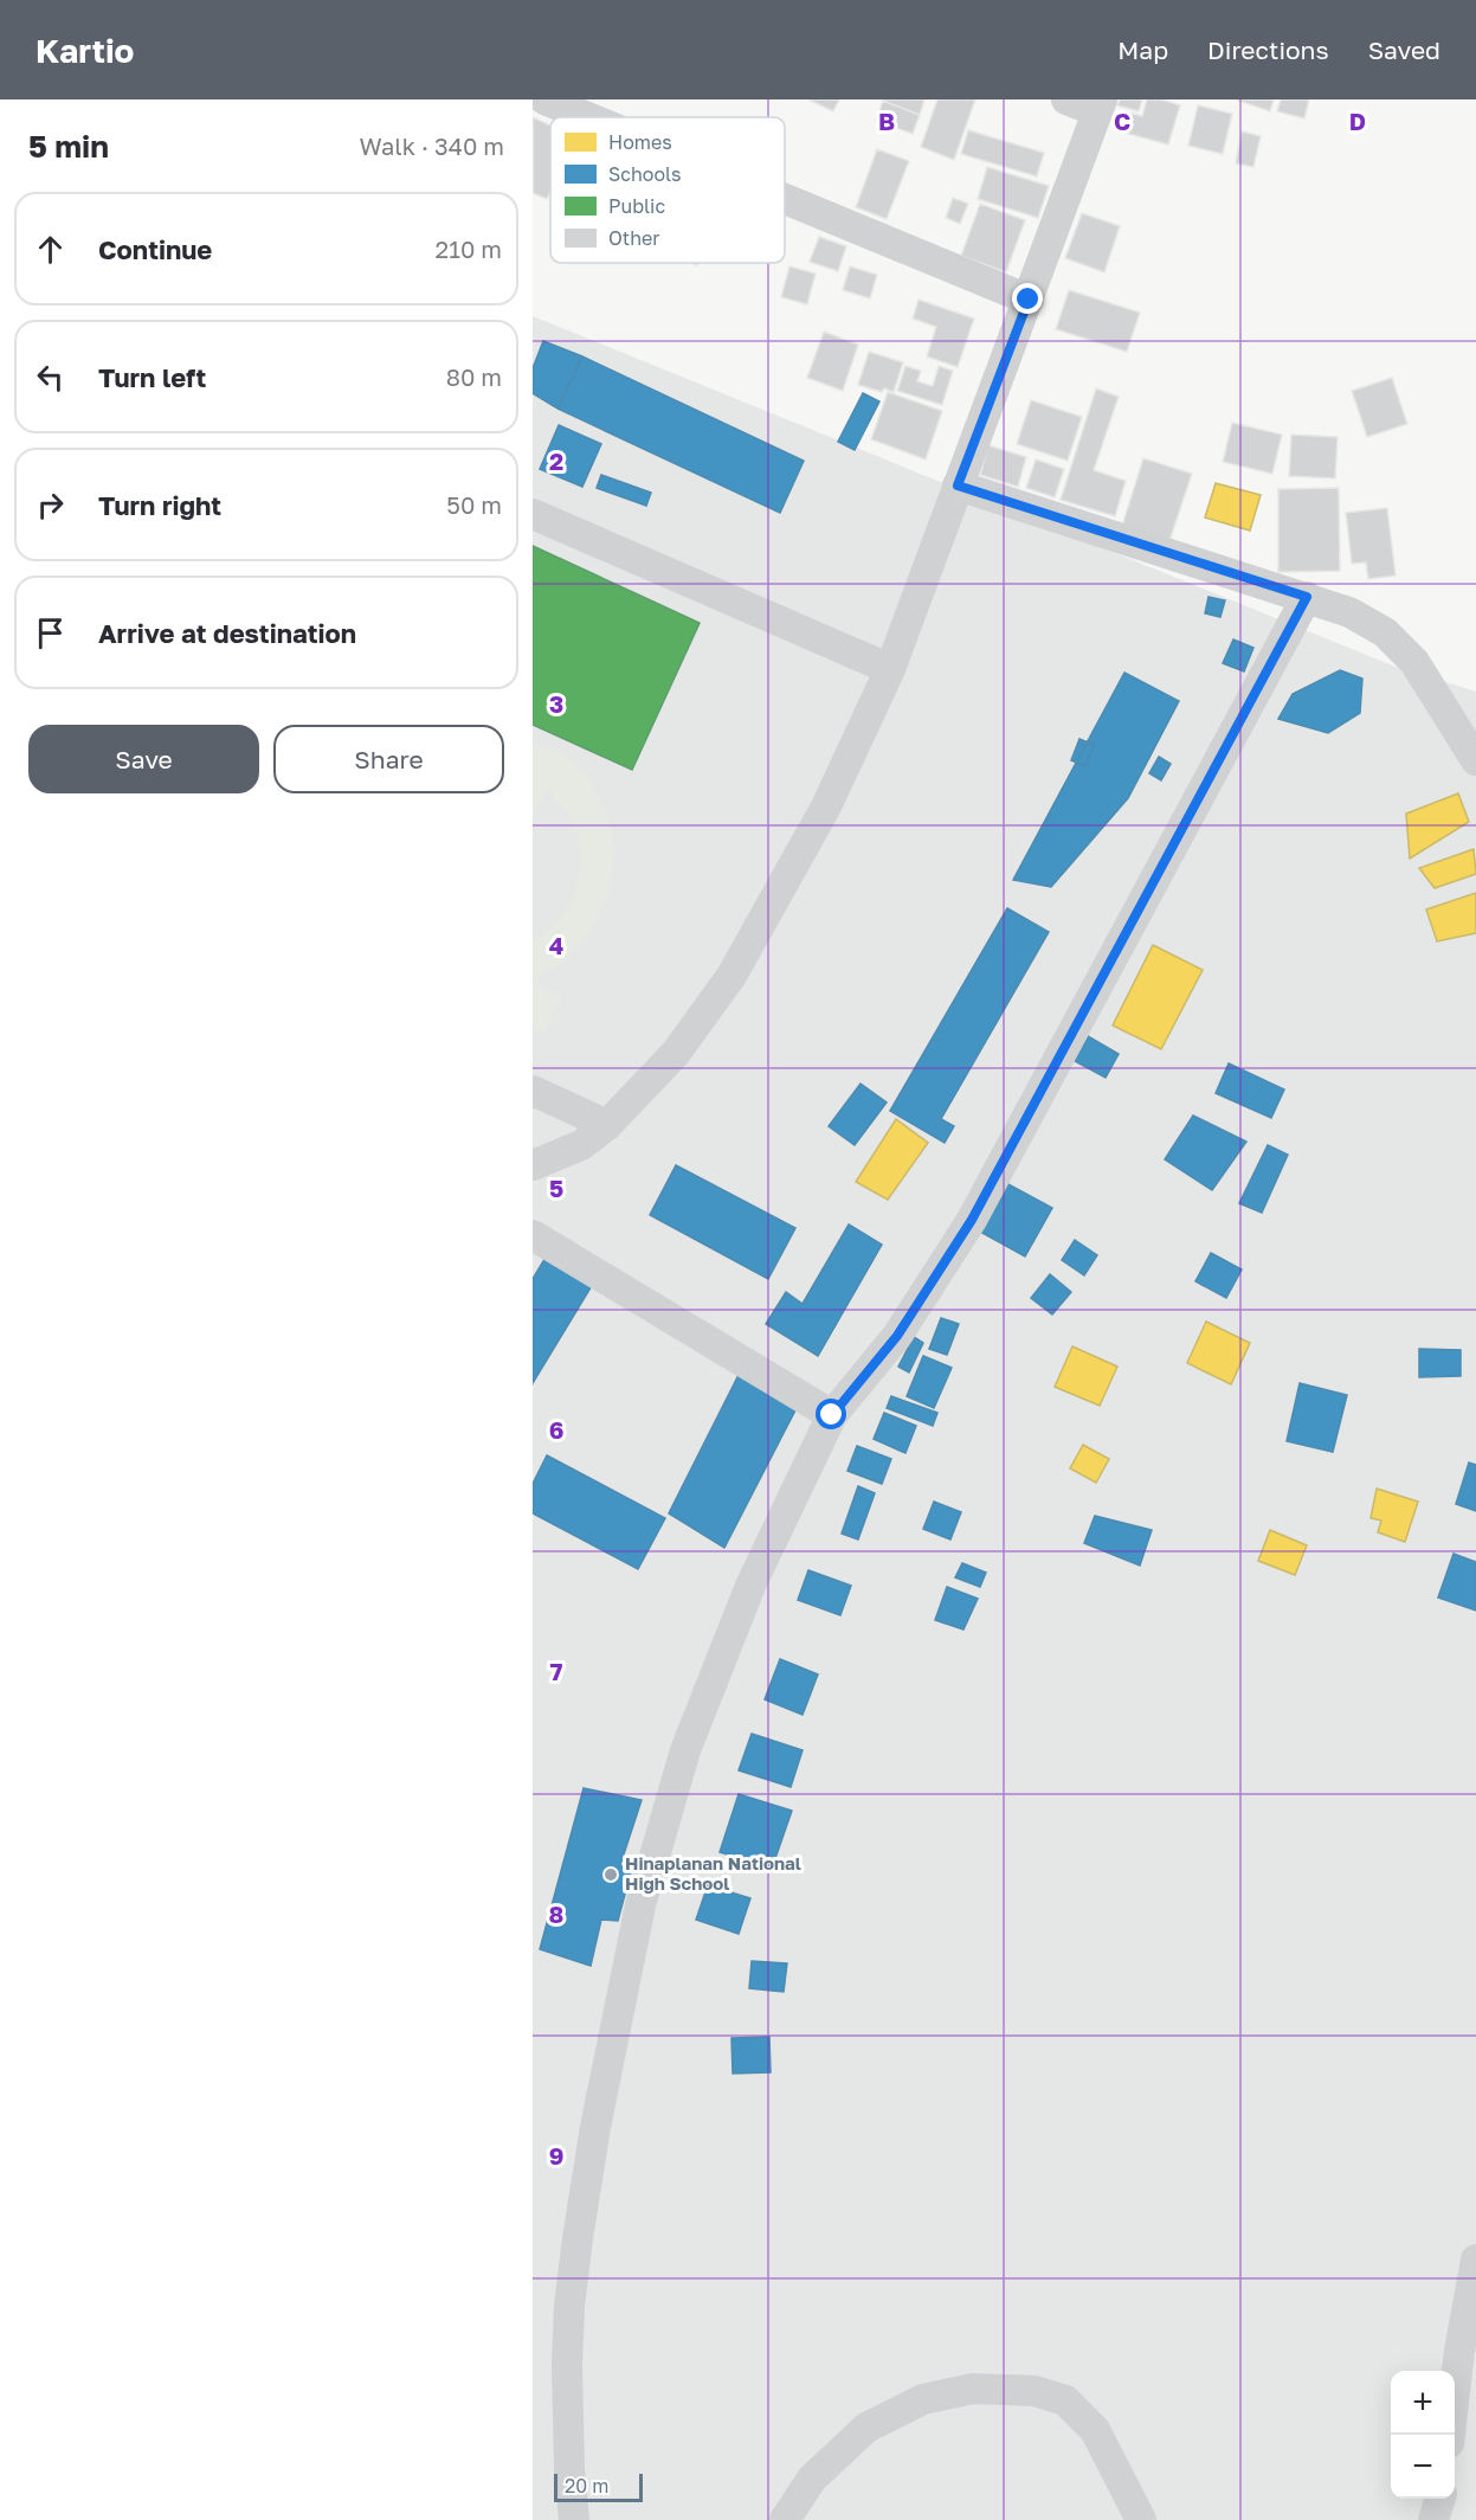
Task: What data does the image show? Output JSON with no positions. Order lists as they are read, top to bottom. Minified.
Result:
{"places":["Hinaplanan National High School"],"legend":["Homes","Schools","Public","Other"],"scale_bar":"20 m","page":{"header":"Kartio","nav":["Map","Directions","Saved"],"heading":["5 min","Walk · 340 m"],"list":[["Continue","210 m"],["Turn left","80 m"],["Turn right","50 m"],"Arrive at destination"],"buttons":["Save","Share"],"map_buttons":["+","−"],"scale":"20 m"},"grid":{"columns":["B","C","D"],"rows":["2","3","4","5","6","7","8","9"]}}
